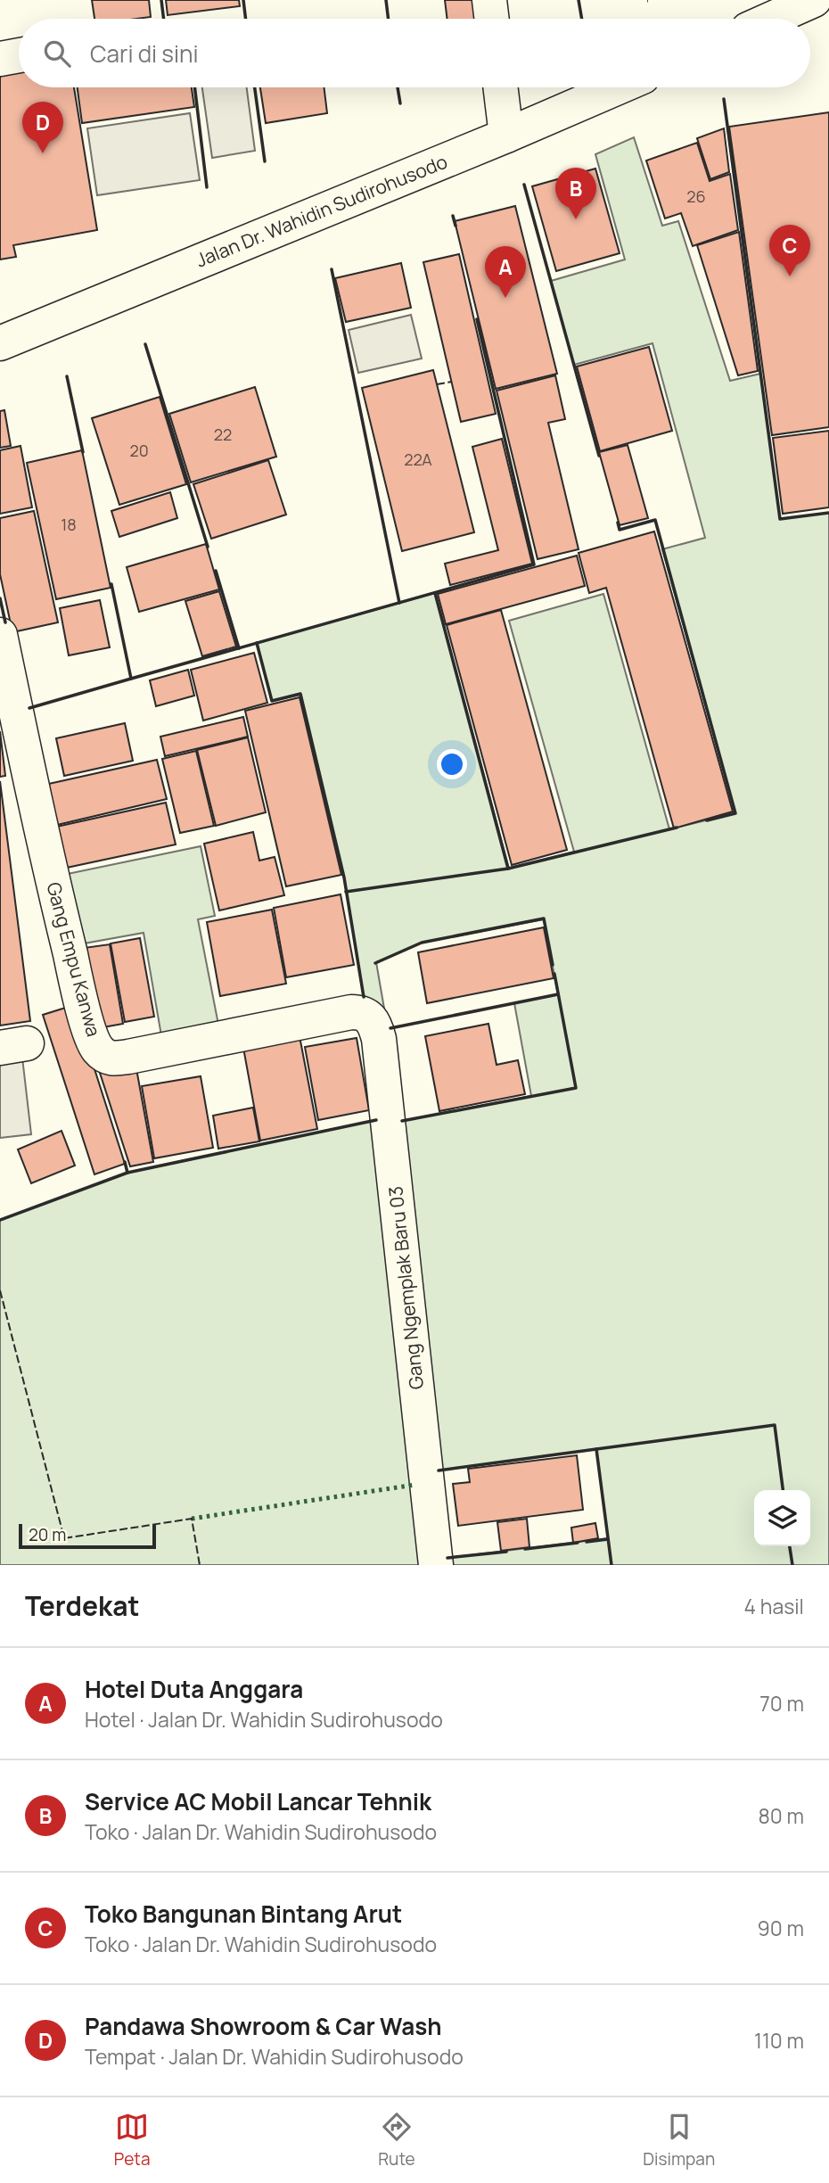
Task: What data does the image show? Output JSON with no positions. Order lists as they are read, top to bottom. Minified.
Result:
{"streets":{"main road":["Jalan Dr. Wahidin Sudirohusodo","Gang Empu Kanwa","Gang Ngemplak Baru 03"]},"crossings":[["Gang Empu Kanwa","Gang Ngemplak Baru 03"]],"house_numbers":["26","22","20","22A","18"],"scale_bar":"20 m","page":{"search":"Cari di sini","pins":["D","B","C","A"],"scale":"20 m","heading":["Terdekat","4 hasil"],"list":[{"mark":"A","name":"Hotel Duta Anggara","note":"Hotel · Jalan Dr. Wahidin Sudirohusodo","value":"70 m"},{"mark":"B","name":"Service AC Mobil Lancar Tehnik","note":"Toko · Jalan Dr. Wahidin Sudirohusodo","value":"80 m"},{"mark":"C","name":"Toko Bangunan Bintang Arut","note":"Toko · Jalan Dr. Wahidin Sudirohusodo","value":"90 m"},{"mark":"D","name":"Pandawa Showroom & Car Wash","note":"Tempat · Jalan Dr. Wahidin Sudirohusodo","value":"110 m"}],"nav":["Peta","Rute","Disimpan"]}}
